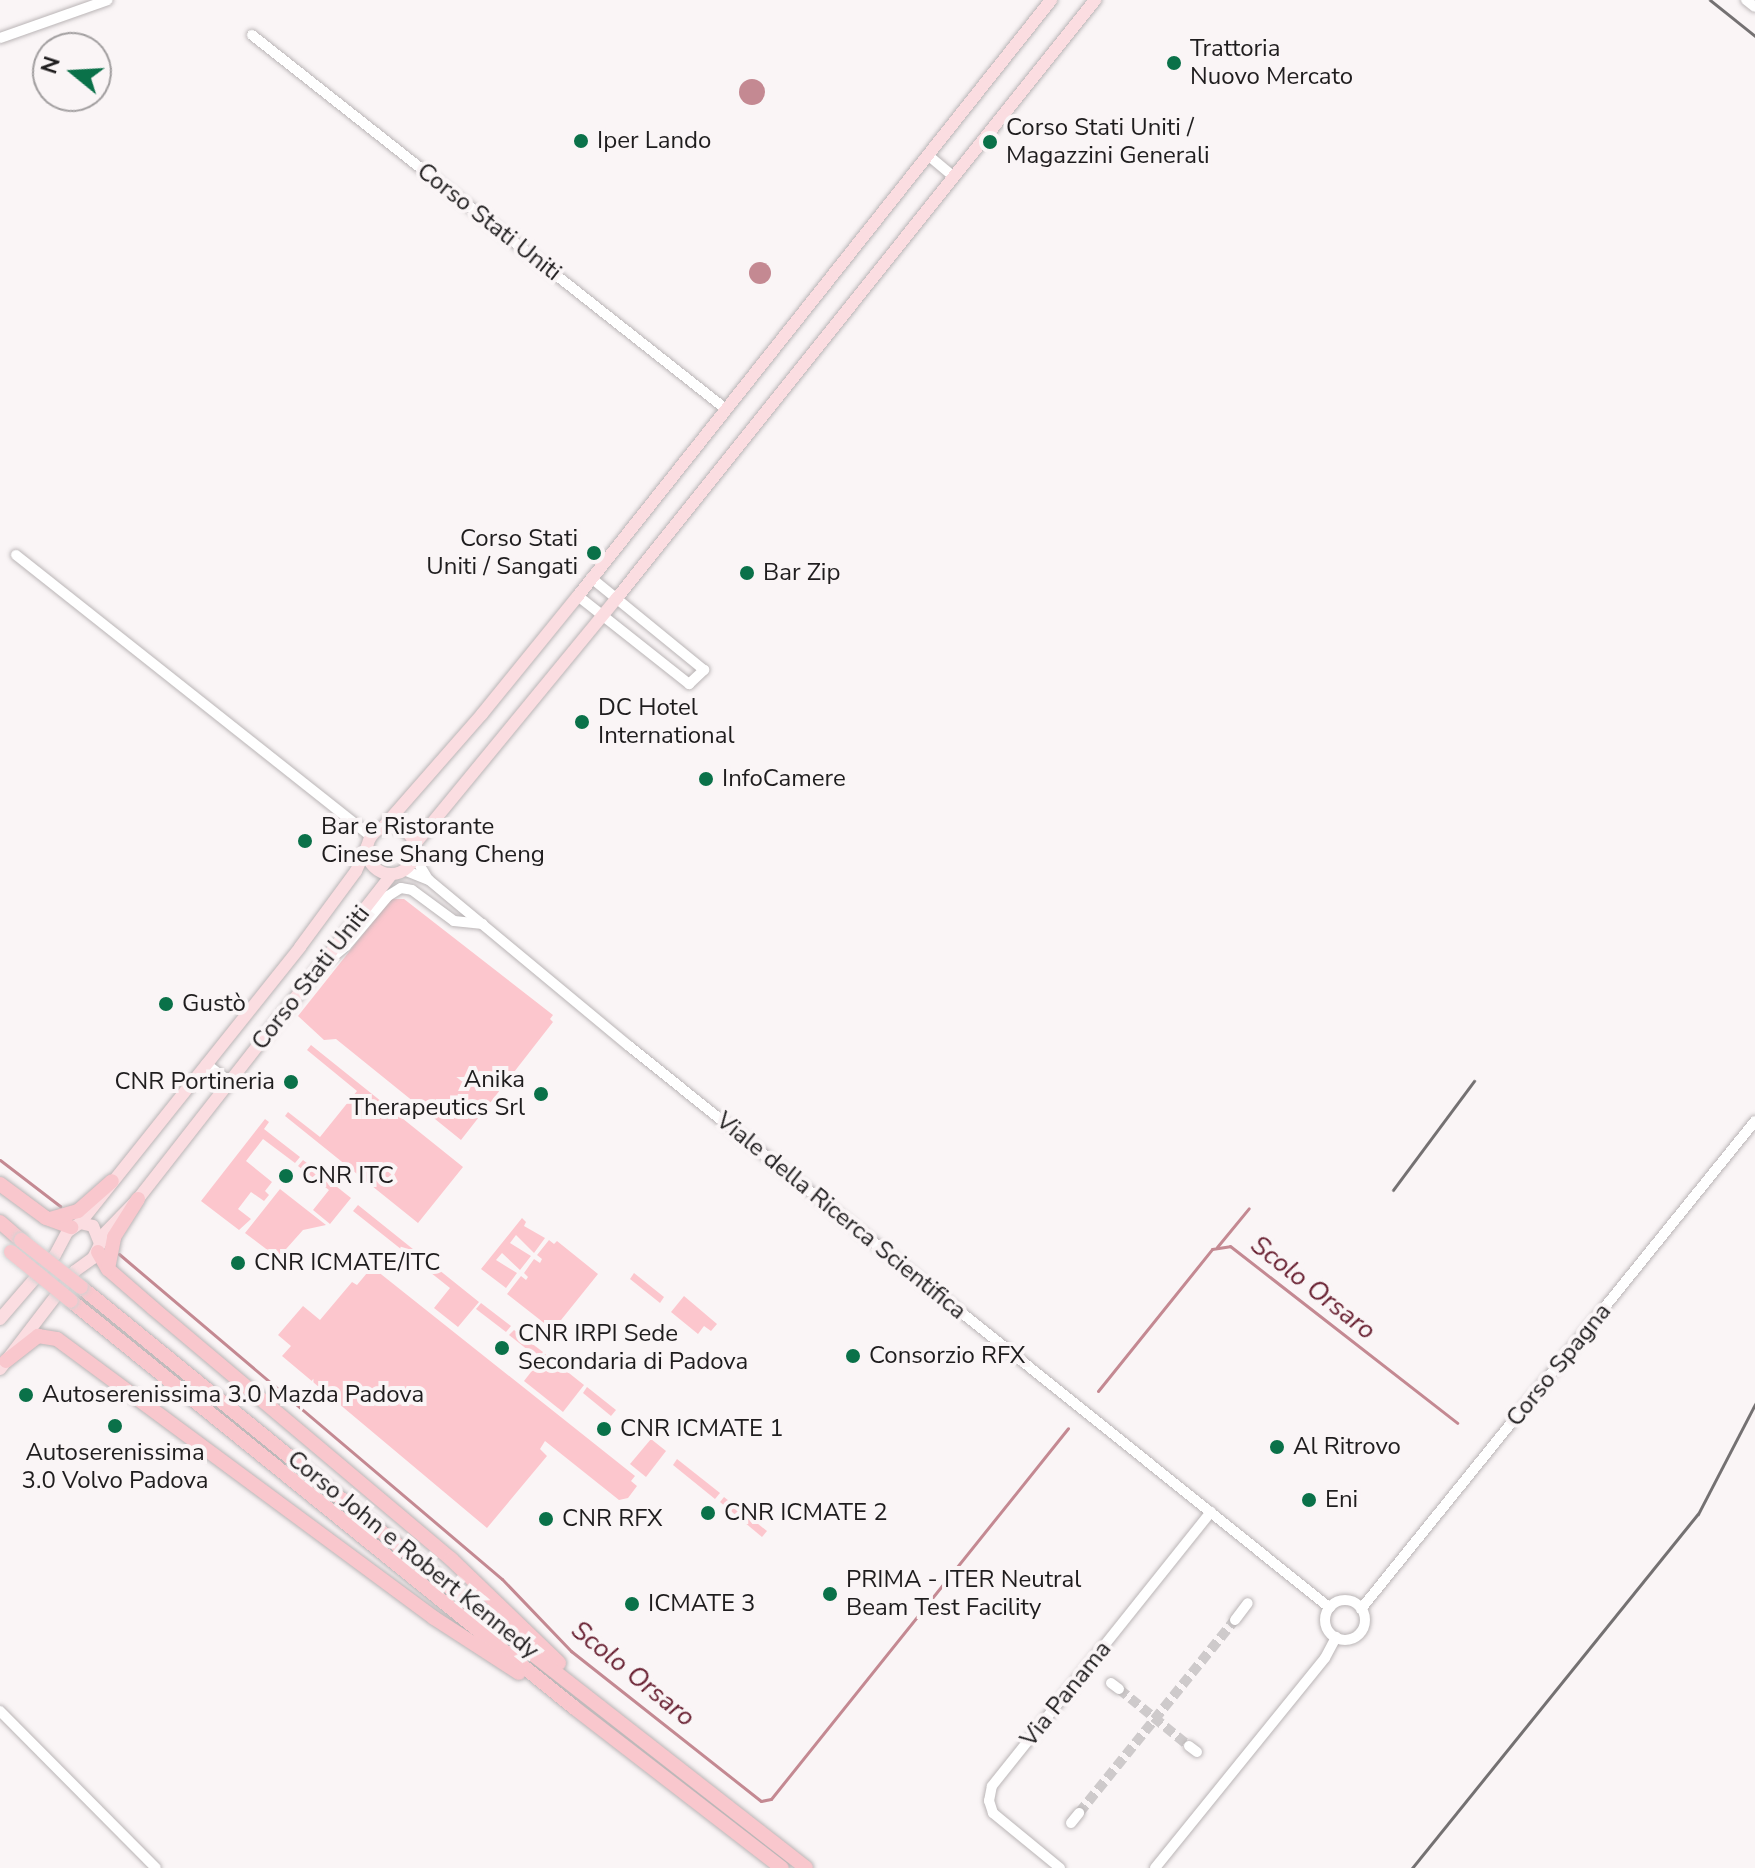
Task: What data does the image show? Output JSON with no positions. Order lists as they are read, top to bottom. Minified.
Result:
{"streets":{"highway":["Corso John e Robert Kennedy"],"main road":["Corso Stati Uniti"],"street":["Viale della Ricerca Scientifica","Corso Spagna","Via Panama"]},"crossings":[["Corso Stati Uniti","Viale della Ricerca Scientifica"],["Viale della Ricerca Scientifica","Corso Spagna"],["Viale della Ricerca Scientifica","Via Panama"]],"water":["Scolo Orsaro"],"places":["Trattoria Nuovo Mercato","Iper Lando","Corso Stati Uniti / Magazzini Generali","Corso Stati Uniti / Sangati","Bar Zip","DC Hotel International","InfoCamere","Bar e Ristorante Cinese Shang Cheng","Gustò","CNR Portineria","Anika Therapeutics Srl","CNR ITC","CNR ICMATE/ITC","CNR IRPI Sede Secondaria di Padova","Consorzio RFX","Autoserenissima 3.0 Mazda Padova","Autoserenissima 3.0 Volvo Padova","CNR ICMATE 1","Al Ritrovo","Eni","CNR ICMATE 2","CNR RFX","PRIMA - ITER Neutral Beam Test Facility","ICMATE 3"],"north":"left"}
